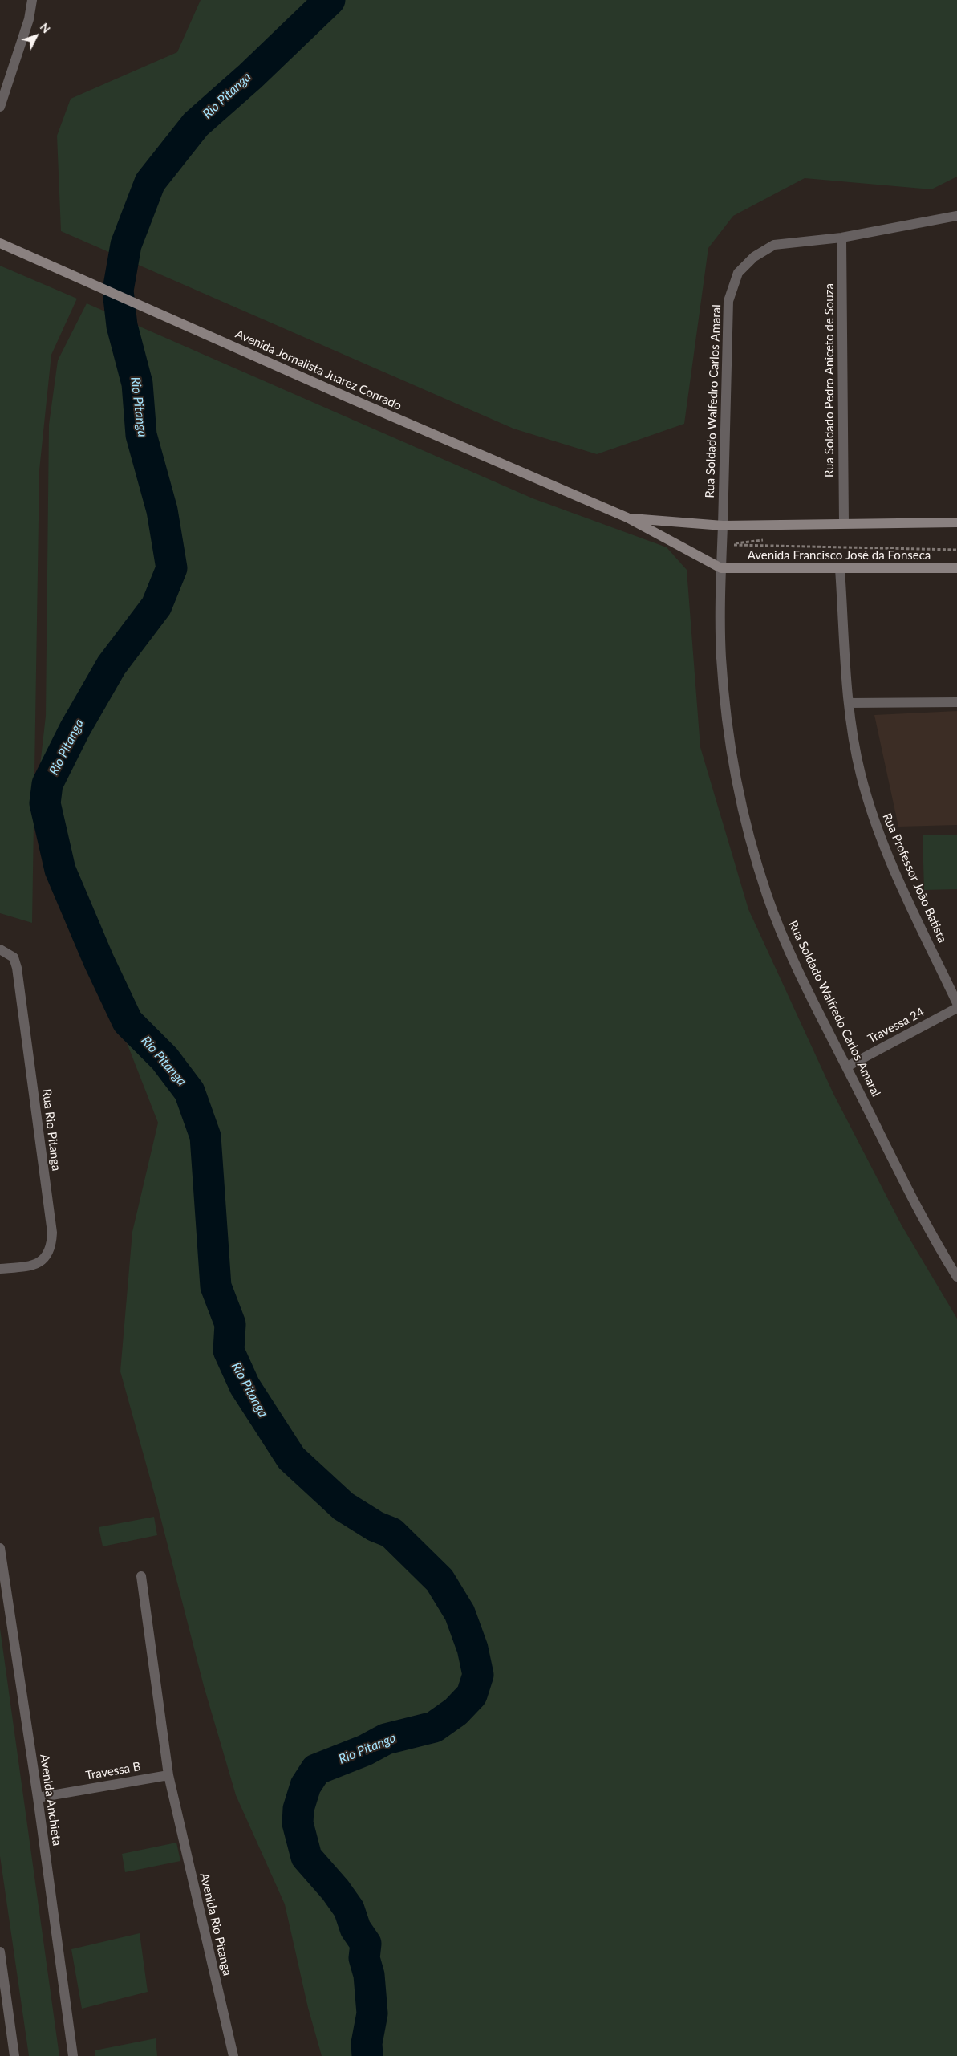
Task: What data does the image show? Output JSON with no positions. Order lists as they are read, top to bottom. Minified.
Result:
{"streets":{"main road":["Avenida Jornalista Juarez Conrado","Avenida Francisco José da Fonseca"],"street":["Rua Soldado Pedro Aniceto de Souza","Rua Soldado Walfedro Carlos Amaral","Rua Professor João Batista","Rua Soldado Walfredo Carlos Amaral","Travessa 24","Rua Rio Pitanga","Travessa B","Avenida Anchieta","Avenida Rio Pitanga"]},"crossings":[["Avenida Jornalista Juarez Conrado","Rua Soldado Walfedro Carlos Amaral"],["Avenida Jornalista Juarez Conrado","Avenida Francisco José da Fonseca"],["Avenida Jornalista Juarez Conrado","Rua Soldado Walfredo Carlos Amaral"],["Rua Soldado Pedro Aniceto de Souza","Rua Soldado Walfedro Carlos Amaral"],["Rua Soldado Walfedro Carlos Amaral","Rua Soldado Walfredo Carlos Amaral"],["Avenida Francisco José da Fonseca","Rua Professor João Batista"],["Avenida Francisco José da Fonseca","Rua Soldado Walfredo Carlos Amaral"],["Rua Soldado Walfredo Carlos Amaral","Travessa 24"],["Travessa B","Avenida Anchieta"],["Travessa B","Avenida Rio Pitanga"]],"water":["Rio Pitanga"],"north":"top right"}
